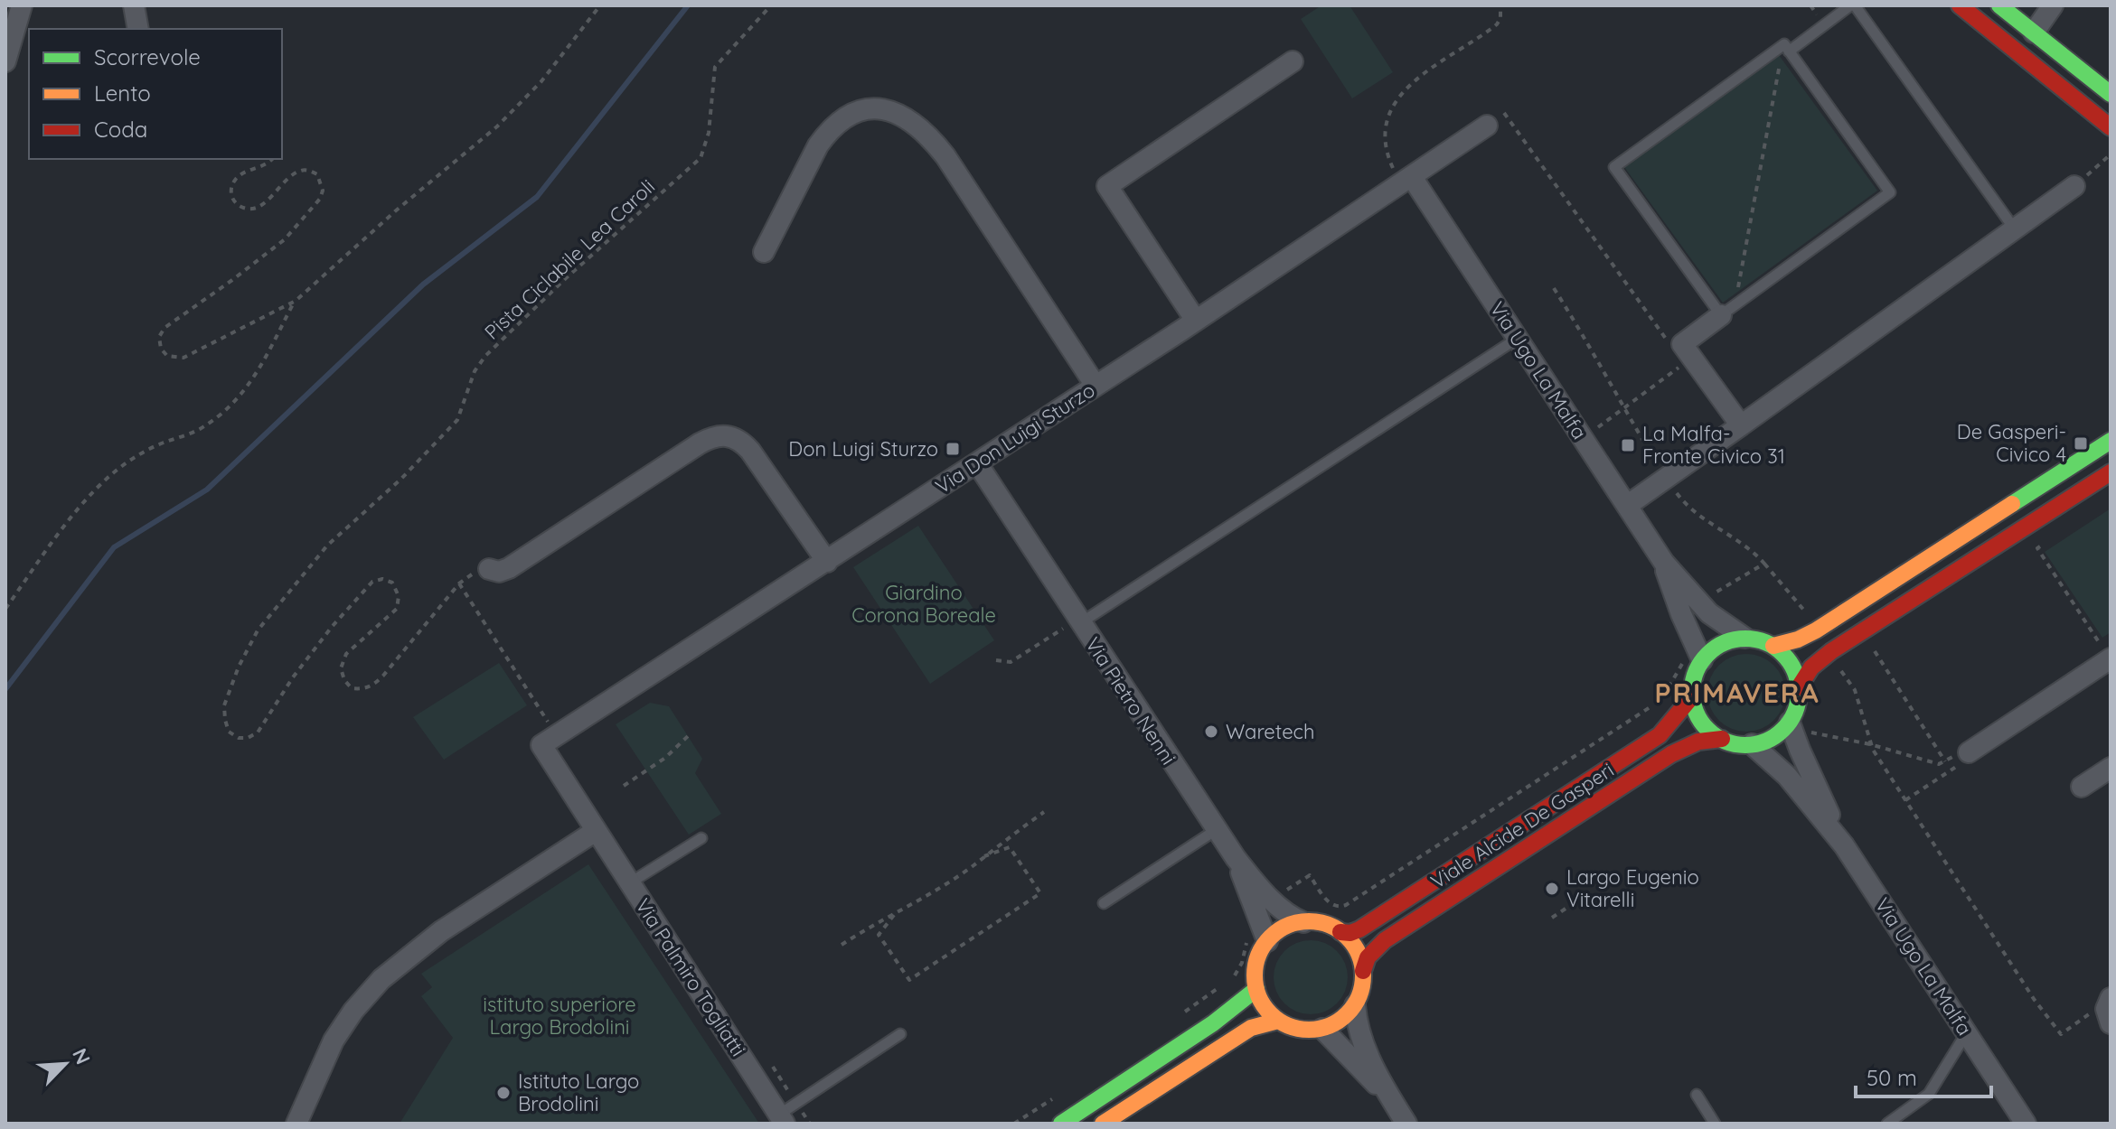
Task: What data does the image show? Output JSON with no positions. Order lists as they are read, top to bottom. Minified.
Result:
{"streets":{"street":["Via Ugo La Malfa","Via Don Luigi Sturzo","Via Pietro Nenni","Viale Alcide De Gasperi","Via Palmiro Togliatti"],"path":["Pista Ciclabile Lea Caroli"]},"crossings":[["Via Ugo La Malfa","Via Don Luigi Sturzo"],["Via Ugo La Malfa","Viale Alcide De Gasperi"],["Via Don Luigi Sturzo","Via Pietro Nenni"],["Via Don Luigi Sturzo","Via Palmiro Togliatti"],["Via Pietro Nenni","Viale Alcide De Gasperi"]],"districts":["PRIMAVERA"],"parks":["Giardino Corona Boreale","istituto superiore Largo Brodolini"],"places":{"transit":["De Gasperi- Civico 4","La Malfa- Fronte Civico 31","Don Luigi Sturzo"],"other":["Waretech","Largo Eugenio Vitarelli","Istituto Largo Brodolini"]},"legend":["Scorrevole","Lento","Coda"],"scale_bar":"50 m","north":"top right"}
